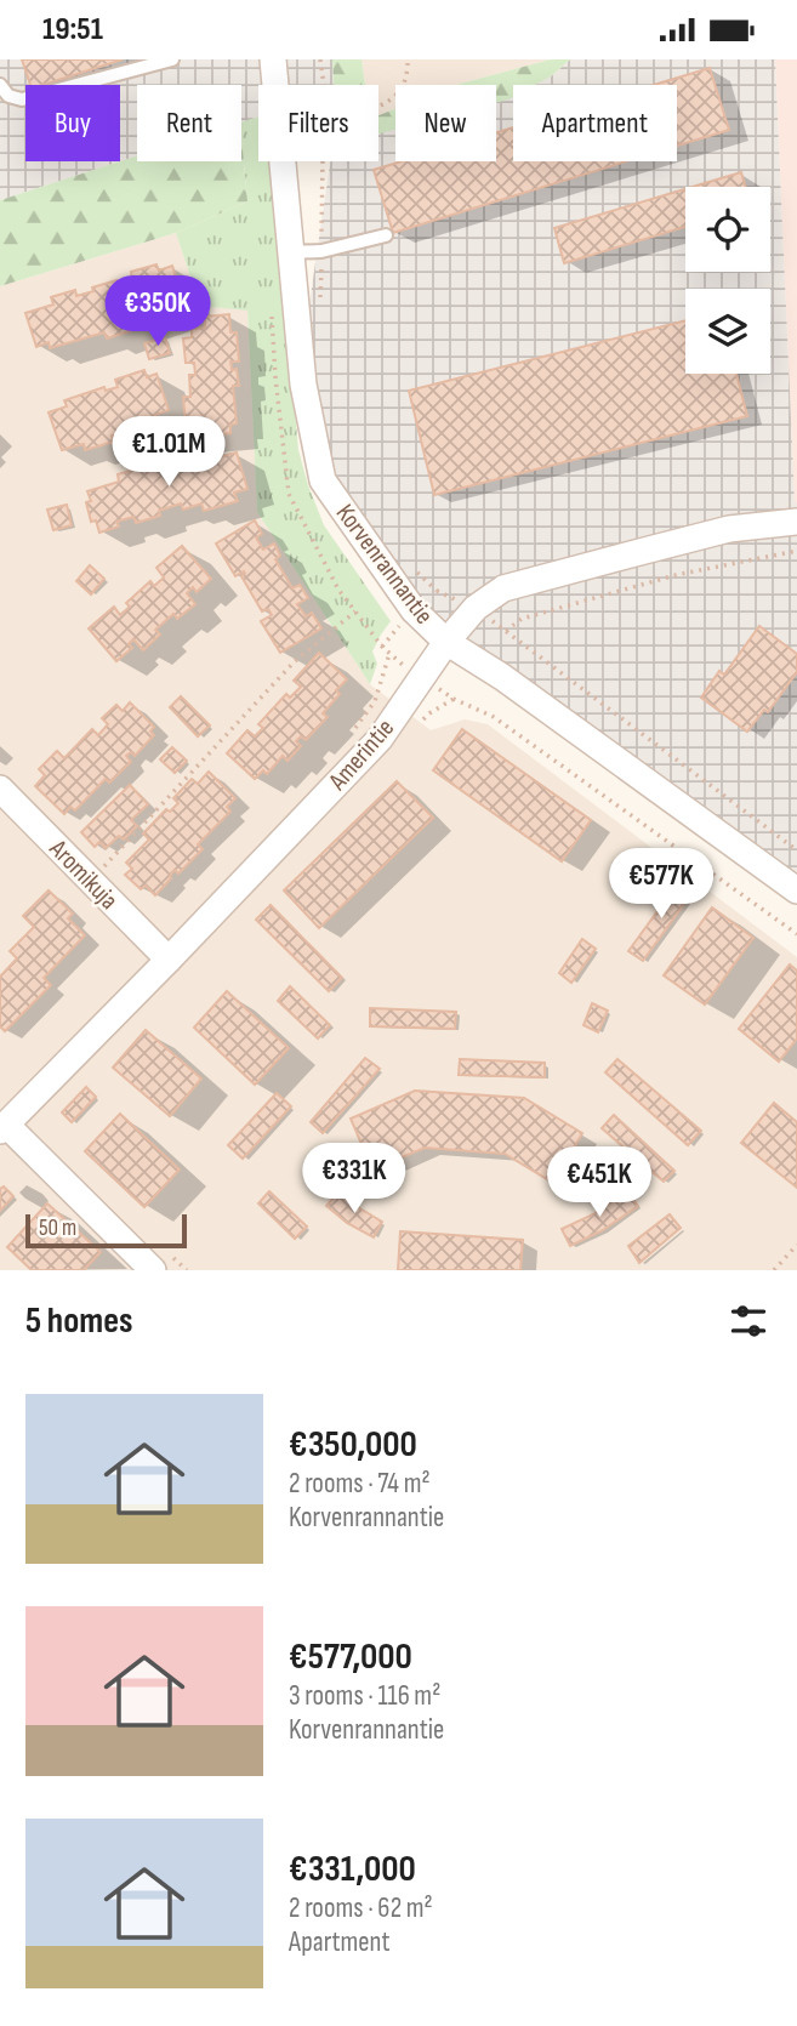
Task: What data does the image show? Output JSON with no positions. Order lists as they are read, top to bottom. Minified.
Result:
{"streets":{"street":["Korvenrannantie","Amerintie","Aromikuja"]},"crossings":[["Korvenrannantie","Amerintie"],["Amerintie","Aromikuja"]],"scale_bar":"50 m","page":{"status":"19:51","chip":["Buy","Rent","Filters","New","Apartment"],"price":["€350K","€1.01M","€577K","€331K","€451K"],"scale":"50 m","heading":"5 homes","list":[{"name":"€350,000","note":"2 rooms · 74 m² · Korvenrannantie"},{"name":"€577,000","note":"3 rooms · 116 m² · Korvenrannantie"},{"name":"€331,000","note":"2 rooms · 62 m² · Apartment"}]}}
